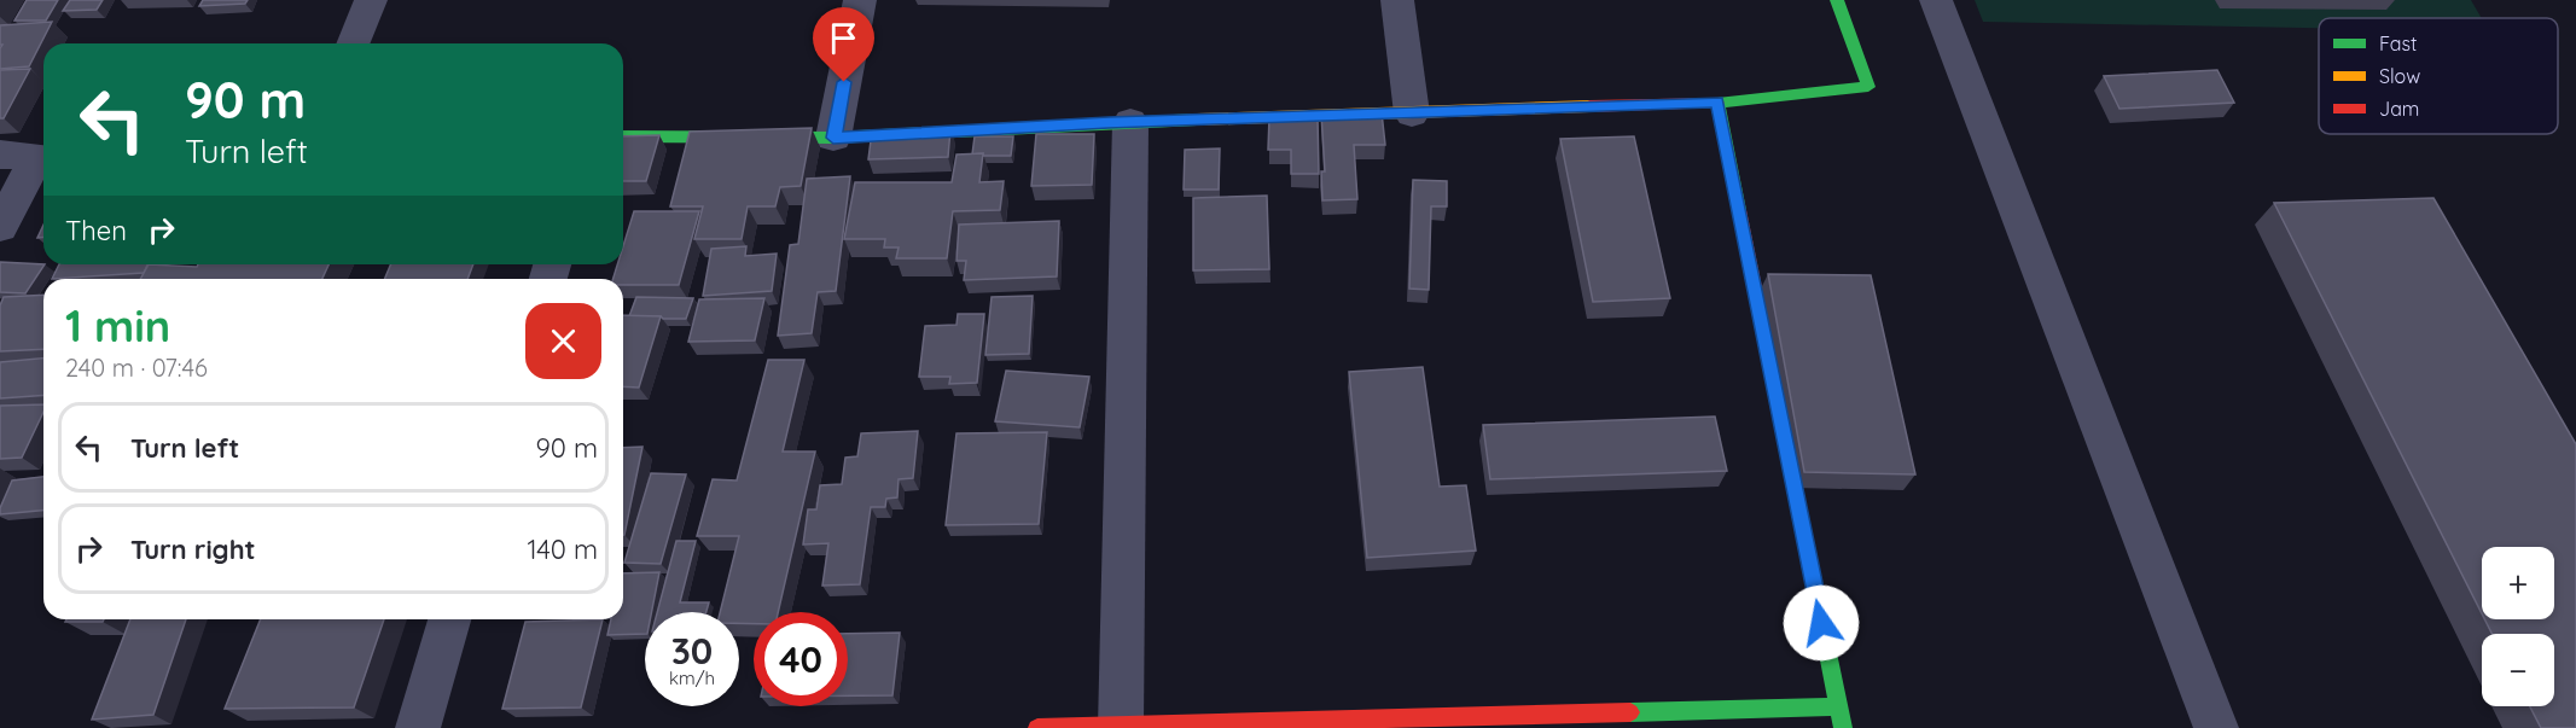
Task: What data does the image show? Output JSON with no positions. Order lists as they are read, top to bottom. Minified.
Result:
{"legend":["Fast","Slow","Jam"],"page":{"turn":["90 m","Turn left"],"then":"Then","heading":["1 min","240 m · 07:46"],"list":[{"name":"Turn left","value":"90 m"},{"name":"Turn right","value":"140 m"}],"map_buttons":["+","−"],"speed":"30 km/h","limit":"40"}}
